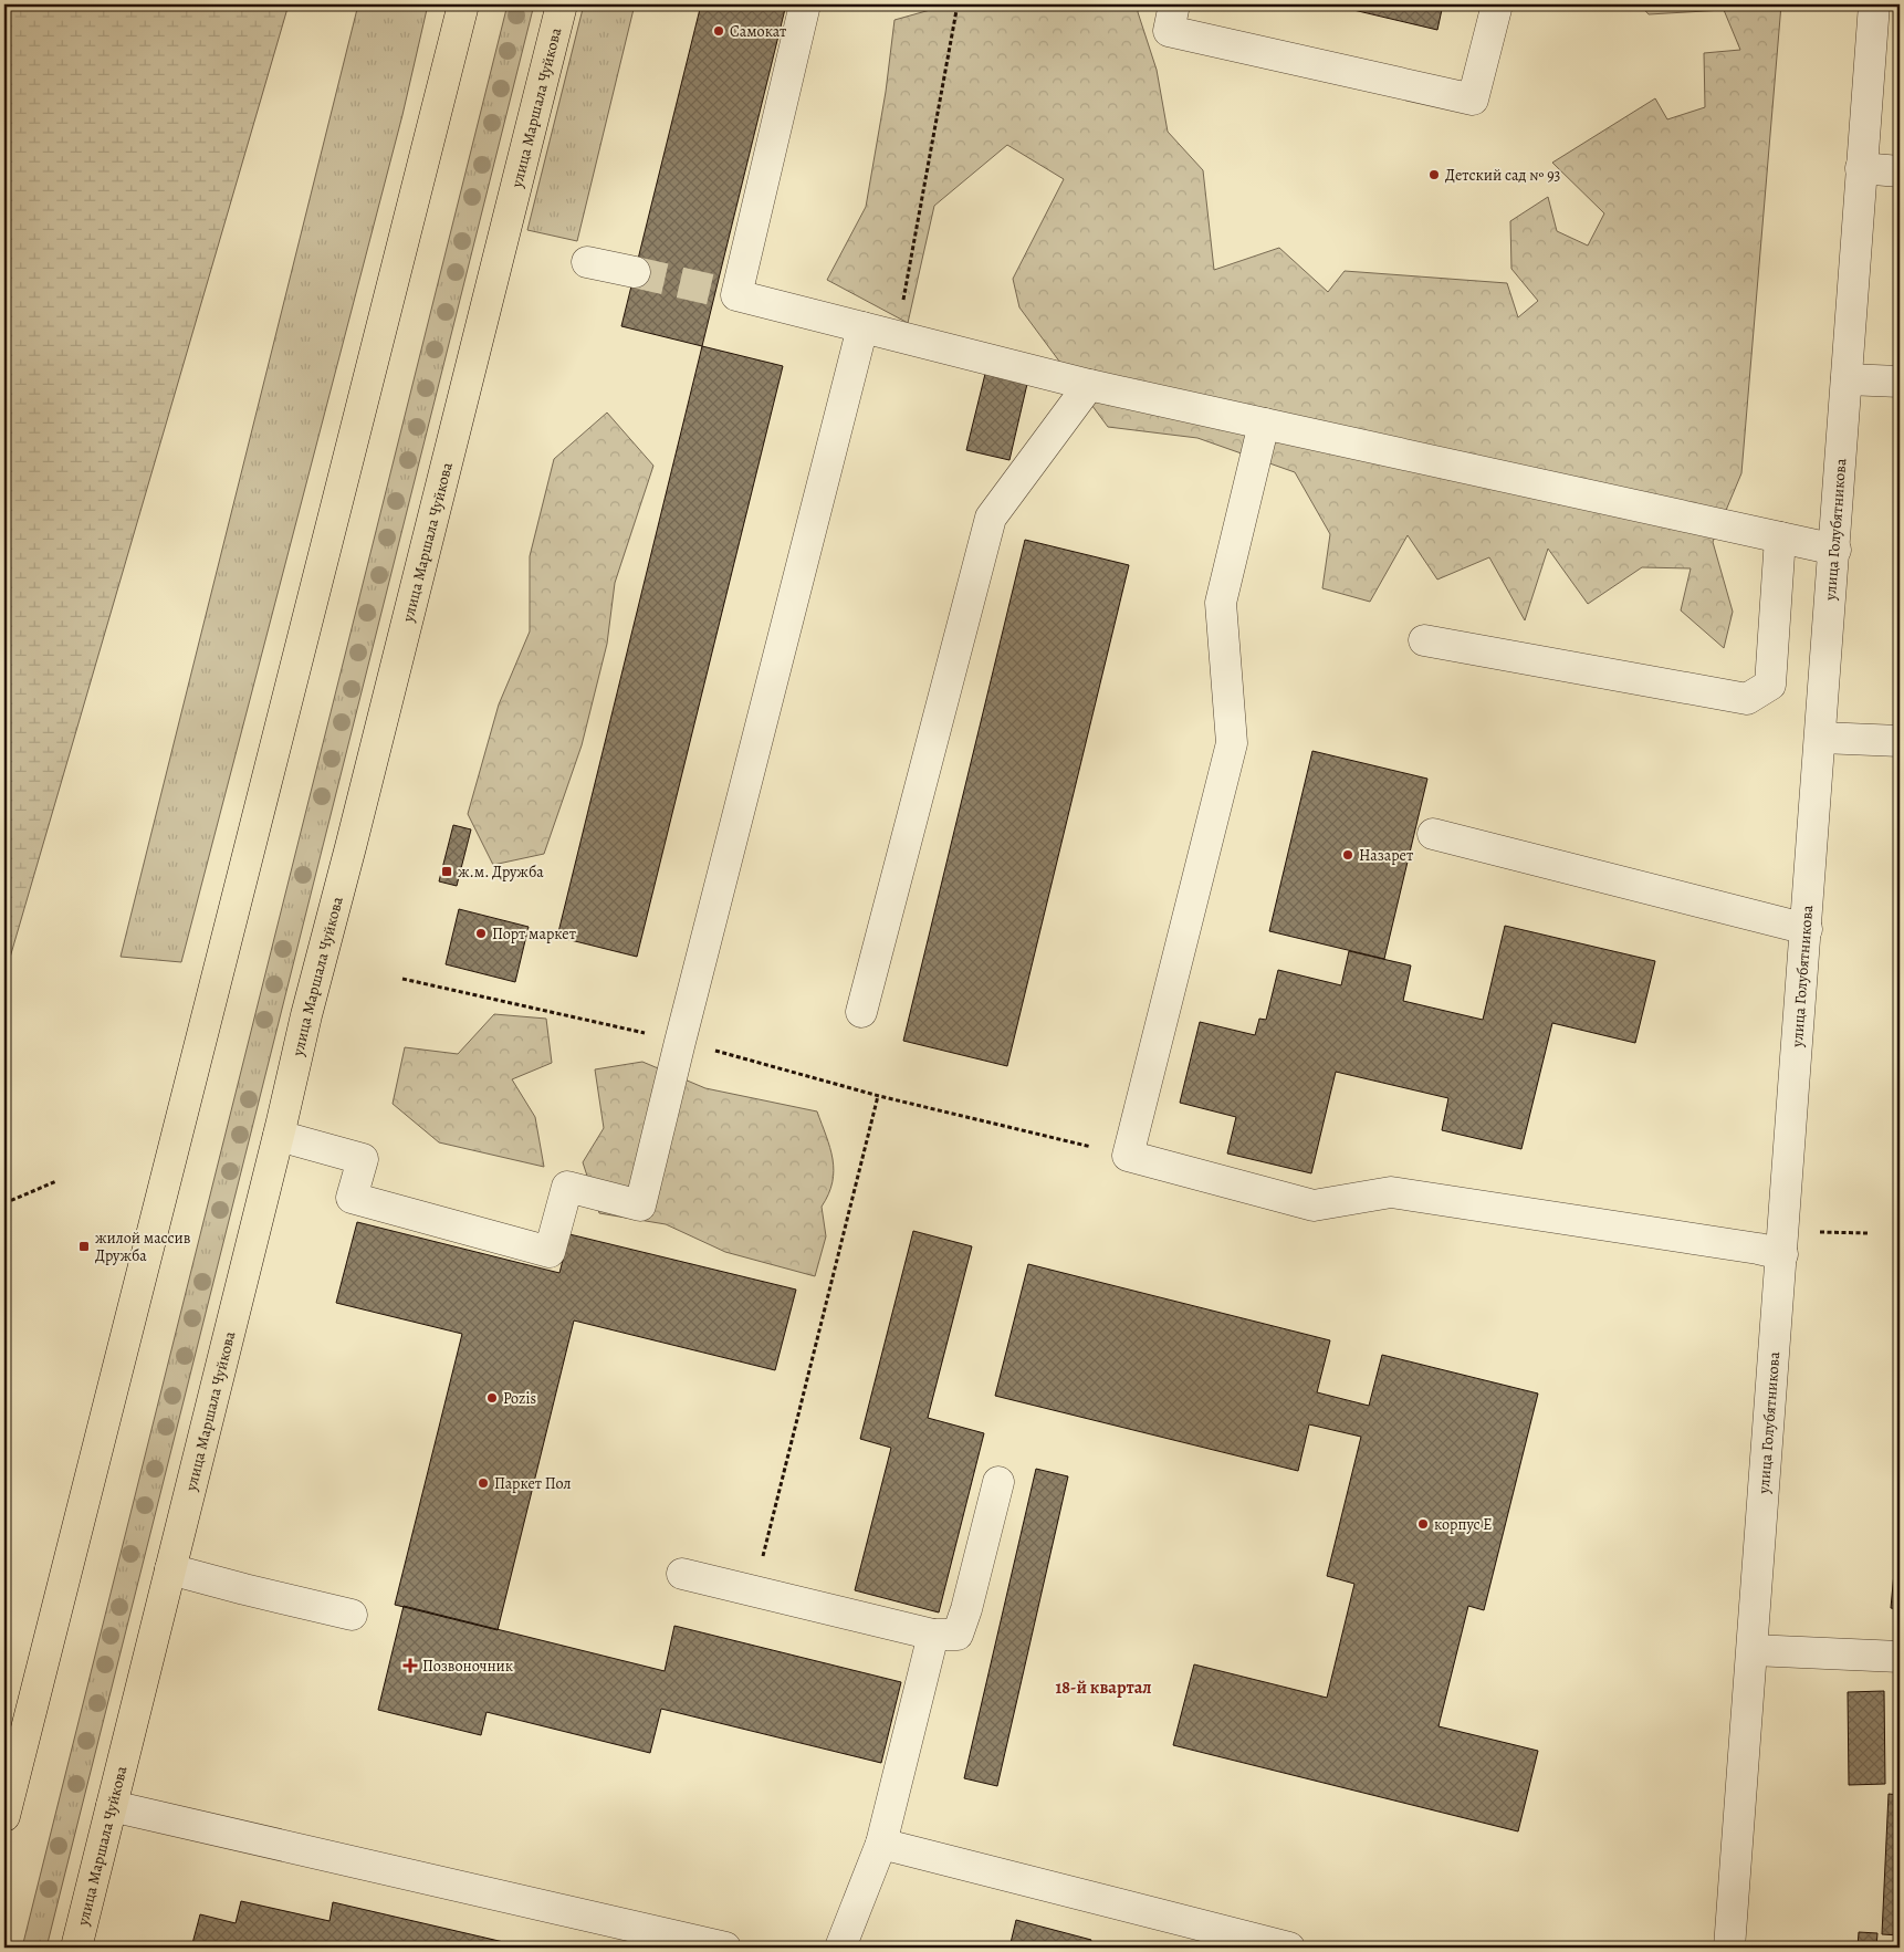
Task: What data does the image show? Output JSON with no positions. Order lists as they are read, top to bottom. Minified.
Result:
{"streets":{"main road":["улица Маршала Чуйкова"],"street":["улица Голубятникова"]},"districts":["18-й квартал"],"places":{"other":["Самокат","Детский сад № 93","Назарет","Порт маркет","Pozis","Паркет Пол","корпус Е"],"transit":["ж.м. Дружба","жилой массив Дружба"],"health":["Позвоночник"]}}
